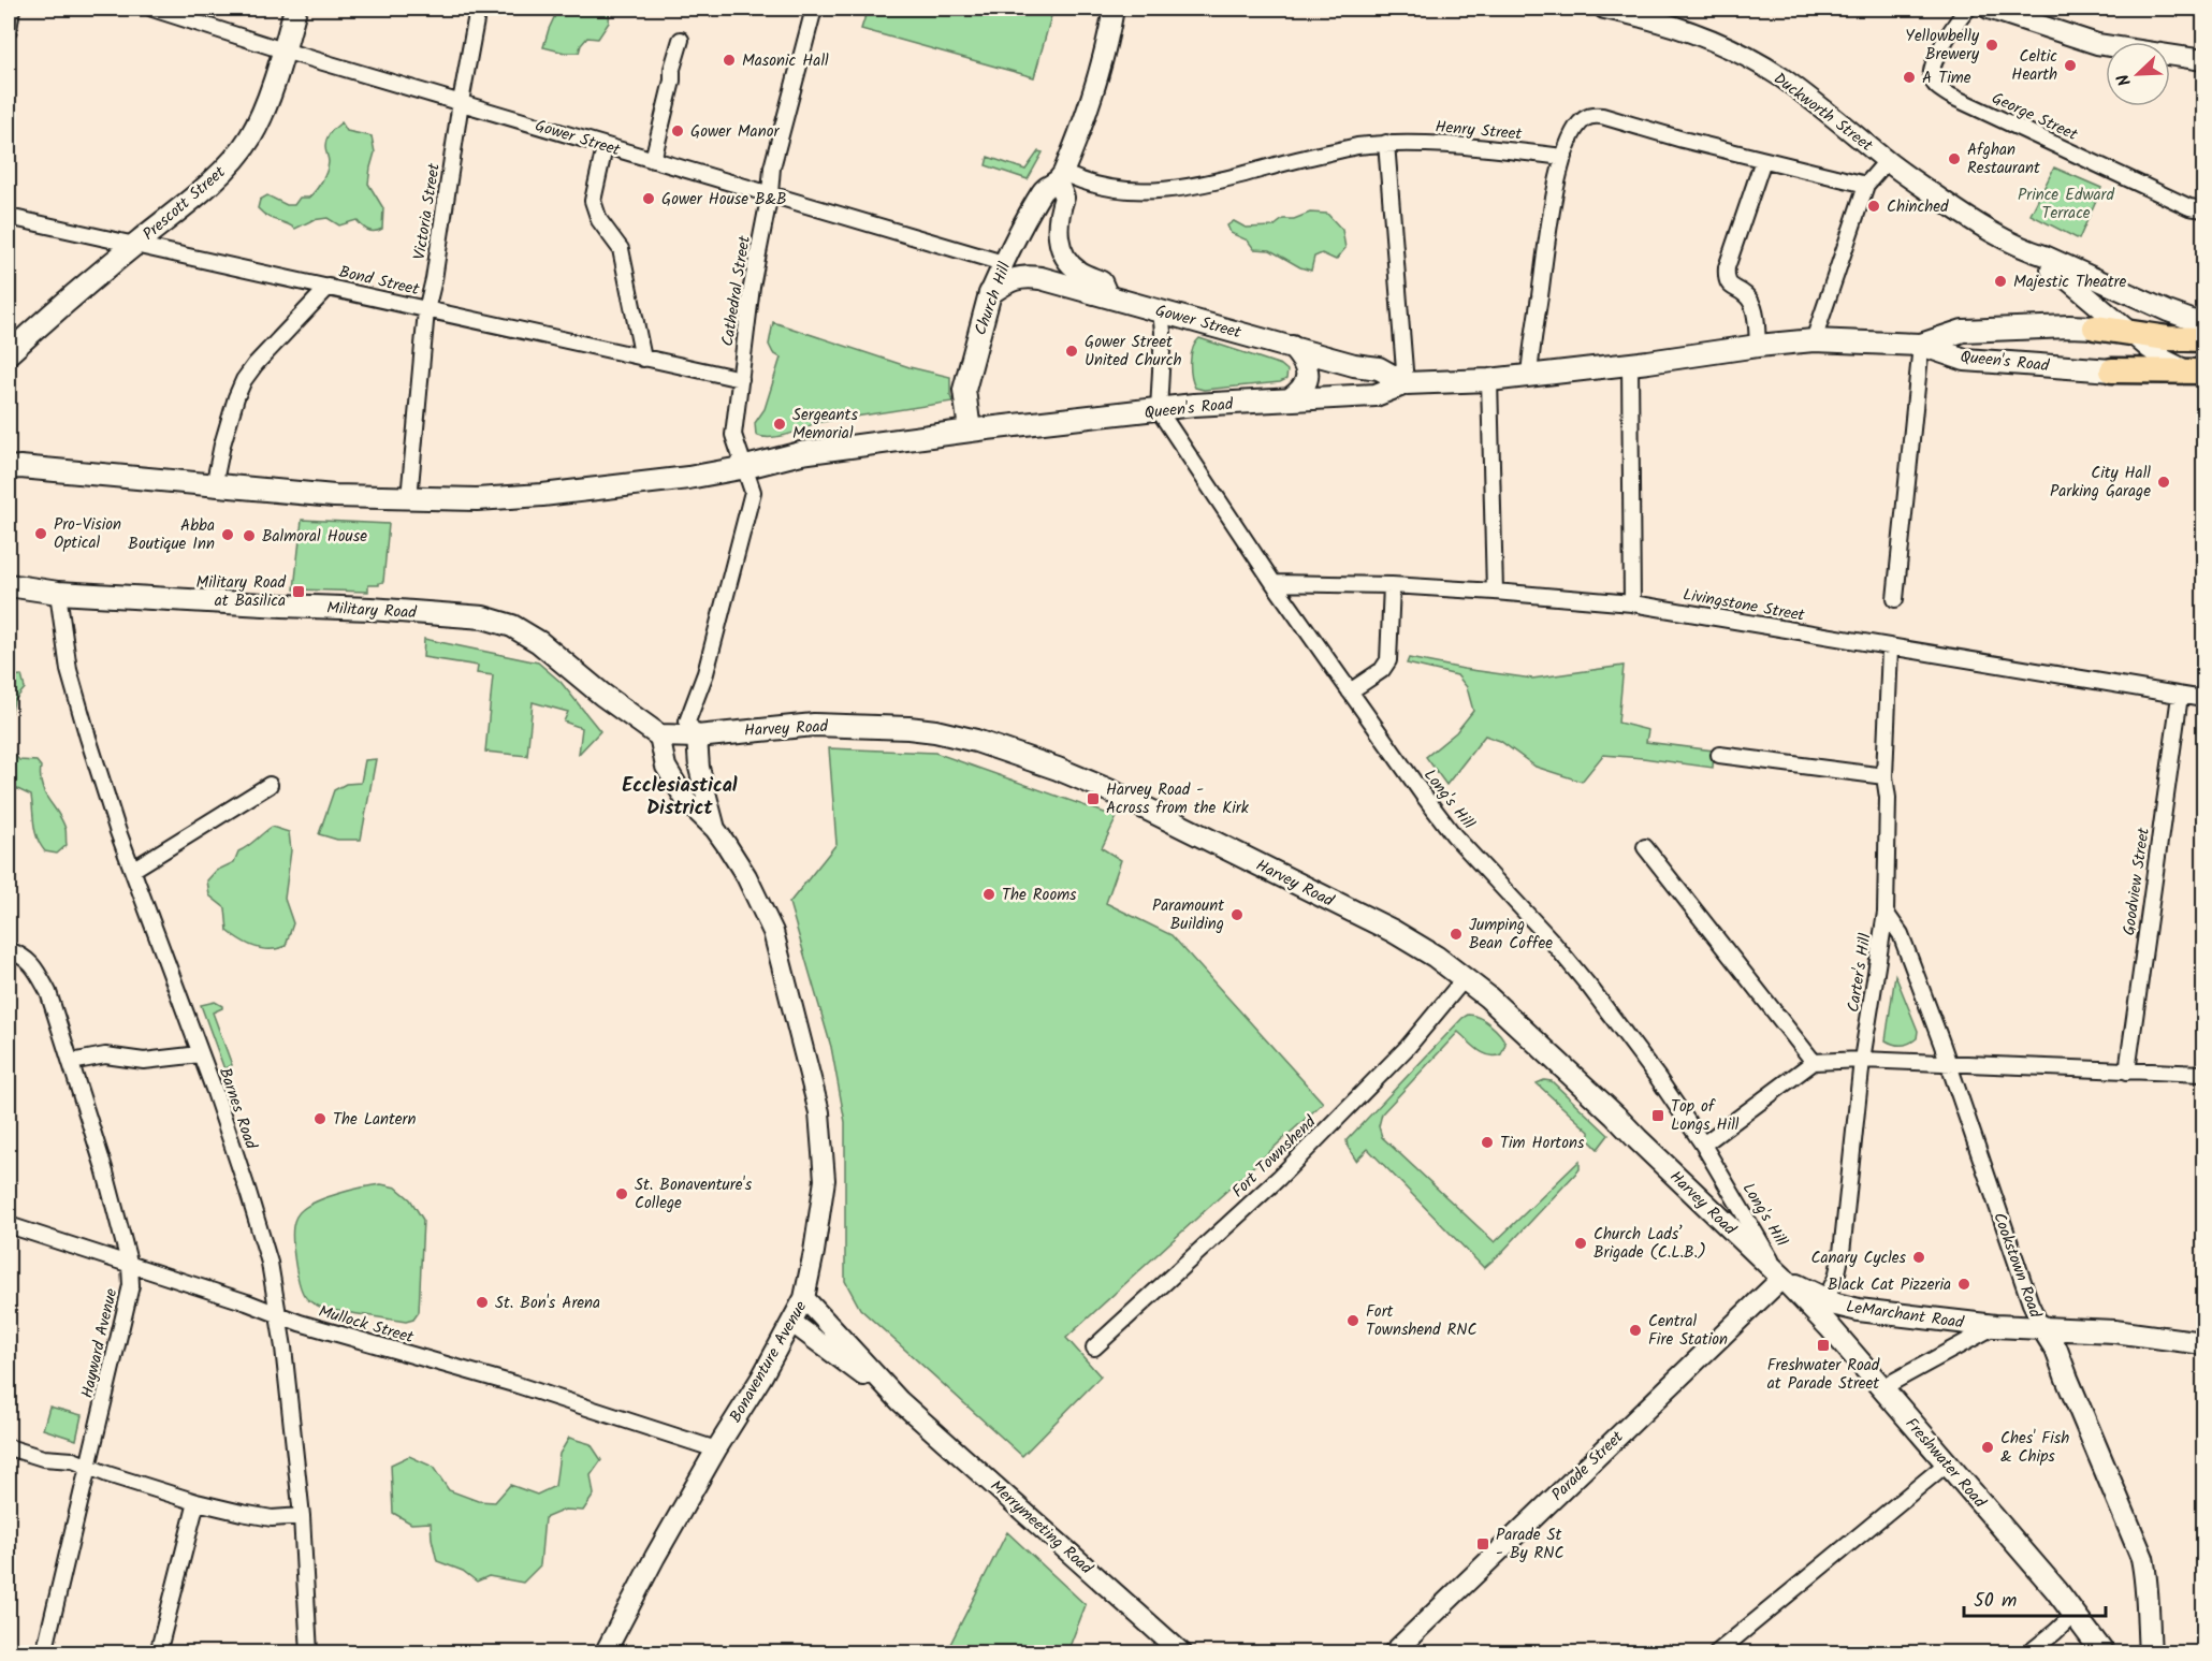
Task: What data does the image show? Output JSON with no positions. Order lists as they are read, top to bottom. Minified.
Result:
{"streets":{"main road":["Gower Street","Prescott Street","Church Hill","Queen's Road","Military Road","Harvey Road","Cookstown Road","LeMarchant Road","Freshwater Road"],"street":["Duckworth Street","George Street","Henry Street","Victoria Street","Bond Street","Cathedral Street","Livingstone Street","Long's Hill","Goodview Street","Carter's Hill","Barnes Road","Fort Townshend","Mullock Street","Hayward Avenue","Bonaventure Avenue","Parade Street","Merrymeeting Road"]},"crossings":[["Henry Street","Church Hill"],["Gower Street","Prescott Street"],["Gower Street","Victoria Street"],["Gower Street","Cathedral Street"],["Gower Street","Church Hill"],["Gower Street","Queen's Road"],["Prescott Street","Bond Street"],["Victoria Street","Bond Street"],["Victoria Street","Queen's Road"],["Bond Street","Cathedral Street"],["Cathedral Street","Queen's Road"],["Cathedral Street","Harvey Road"],["Cathedral Street","Bonaventure Avenue"],["Church Hill","Queen's Road"],["Queen's Road","Long's Hill"],["Livingstone Street","Long's Hill"],["Livingstone Street","Goodview Street"],["Livingstone Street","Carter's Hill"],["Military Road","Barnes Road"],["Military Road","Bonaventure Avenue"],["Harvey Road","Long's Hill"],["Harvey Road","Fort Townshend"],["Harvey Road","LeMarchant Road"],["Harvey Road","Bonaventure Avenue"],["Harvey Road","Freshwater Road"],["Harvey Road","Parade Street"],["Long's Hill","LeMarchant Road"],["Long's Hill","Freshwater Road"],["Long's Hill","Parade Street"],["Carter's Hill","Cookstown Road"],["Carter's Hill","LeMarchant Road"],["Barnes Road","Mullock Street"],["Cookstown Road","LeMarchant Road"],["LeMarchant Road","Freshwater Road"],["LeMarchant Road","Parade Street"],["Mullock Street","Hayward Avenue"],["Mullock Street","Bonaventure Avenue"],["Bonaventure Avenue","Merrymeeting Road"],["Freshwater Road","Parade Street"]],"districts":["Ecclesiastical District"],"parks":["Prince Edward Terrace"],"places":{"other":["Yellowbelly Brewery","Masonic Hall","Celtic Hearth","A Time","Gower Manor","Afghan Restaurant","Gower House B&B","Chinched","Majestic Theatre","Gower Street United Church","Sergeants Memorial","City Hall Parking Garage","Pro-Vision Optical","Abba Boutique Inn","Balmoral House","The Rooms","Paramount Building","Jumping Bean Coffee","The Lantern","Tim Hortons","St. Bonaventure's College","Church Lads’ Brigade (C.L.B.)","Canary Cycles","Black Cat Pizzeria","St. Bon's Arena","Fort Townshend RNC","Central Fire Station","Ches' Fish & Chips"],"transit":["Military Road at Basilica","Harvey Road - Across from the Kirk","Top of Longs Hill","Freshwater Road at Parade Street","Parade St - By RNC"]},"scale_bar":"50 m","north":"bottom left"}
